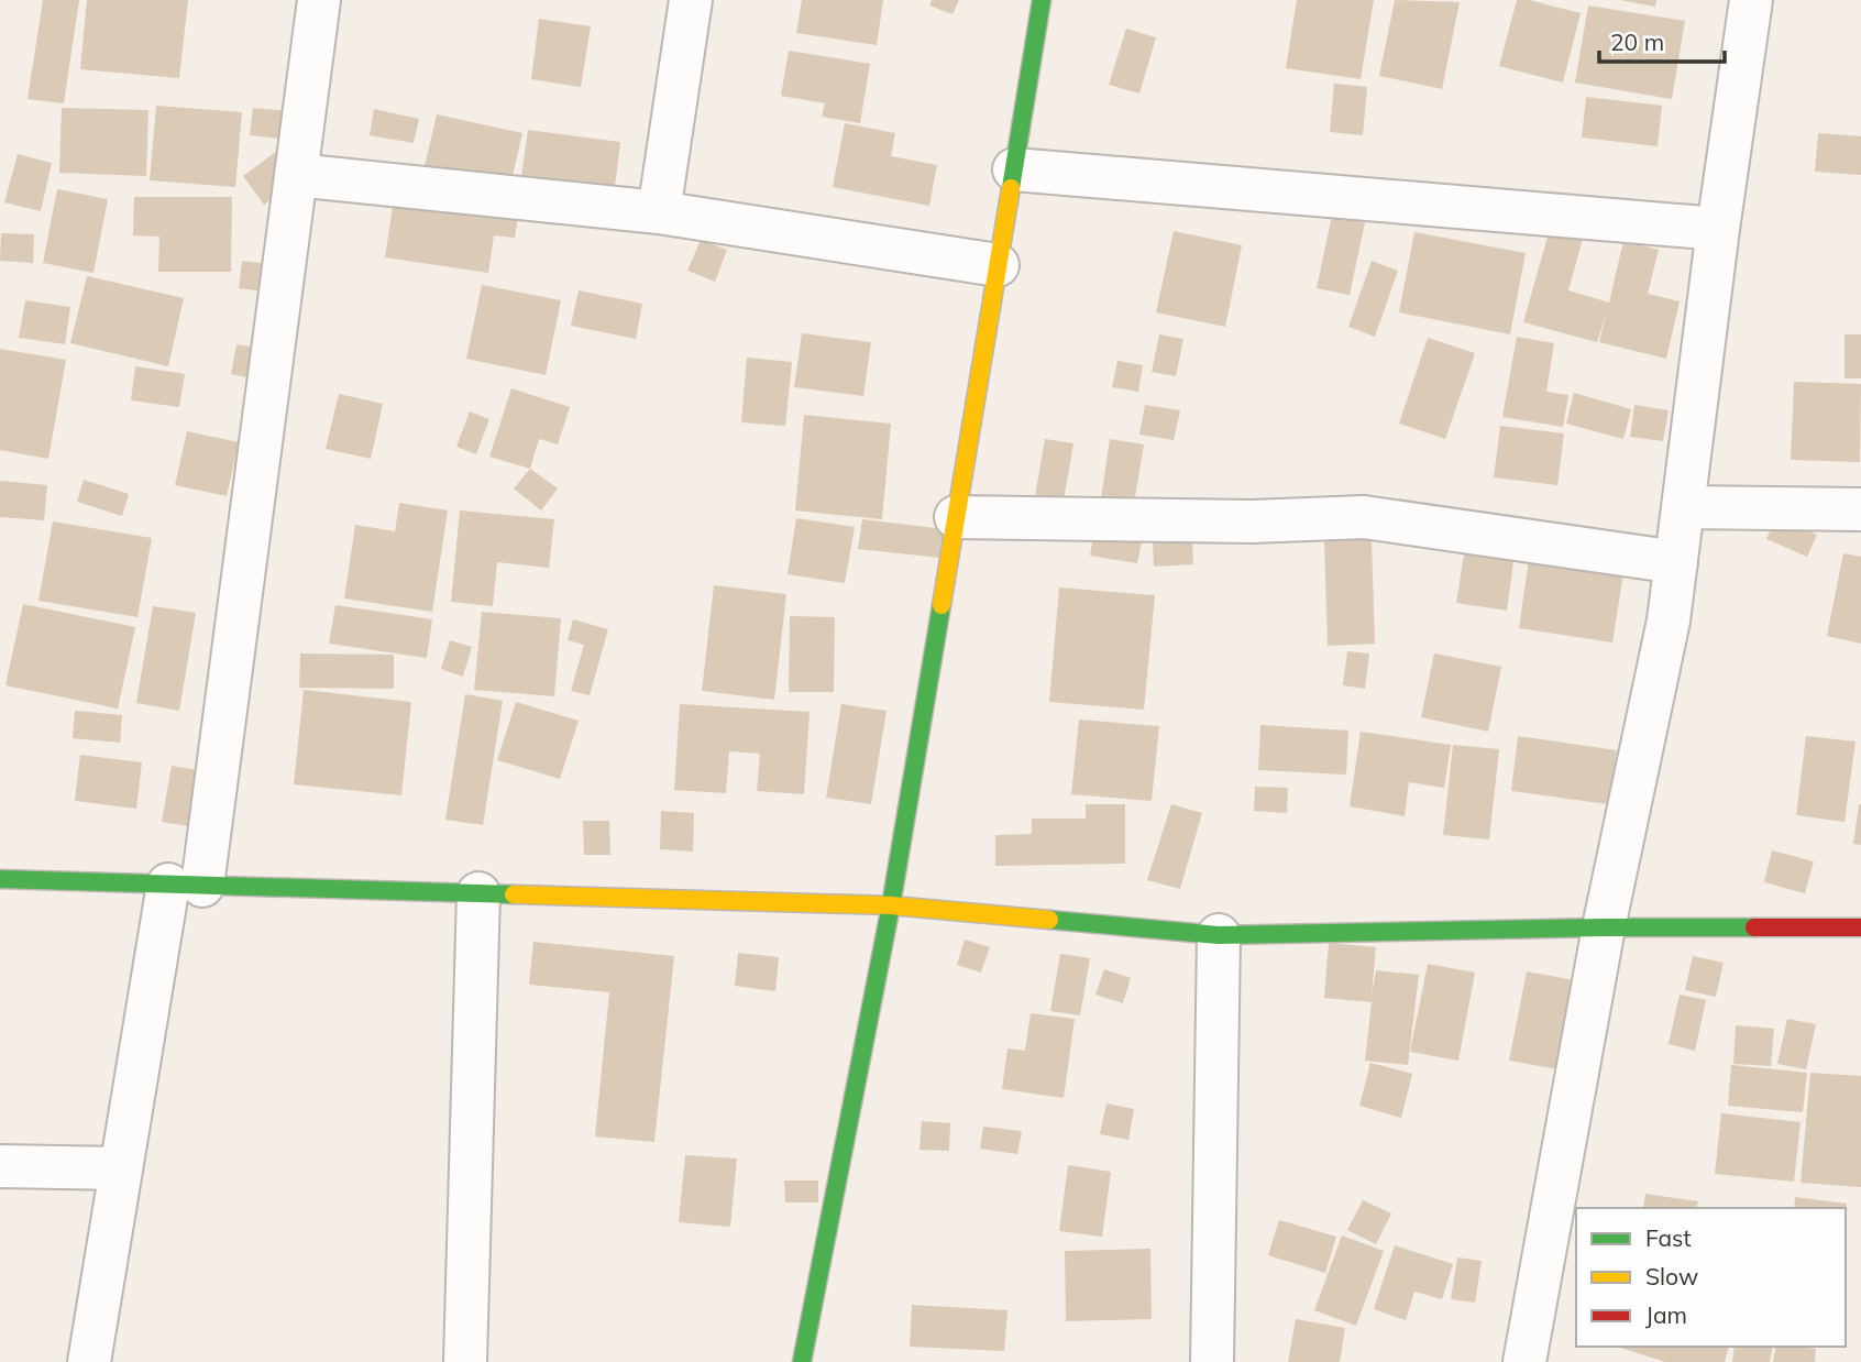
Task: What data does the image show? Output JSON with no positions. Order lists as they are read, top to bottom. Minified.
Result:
{"legend":["Fast","Slow","Jam"],"scale_bar":"20 m"}
